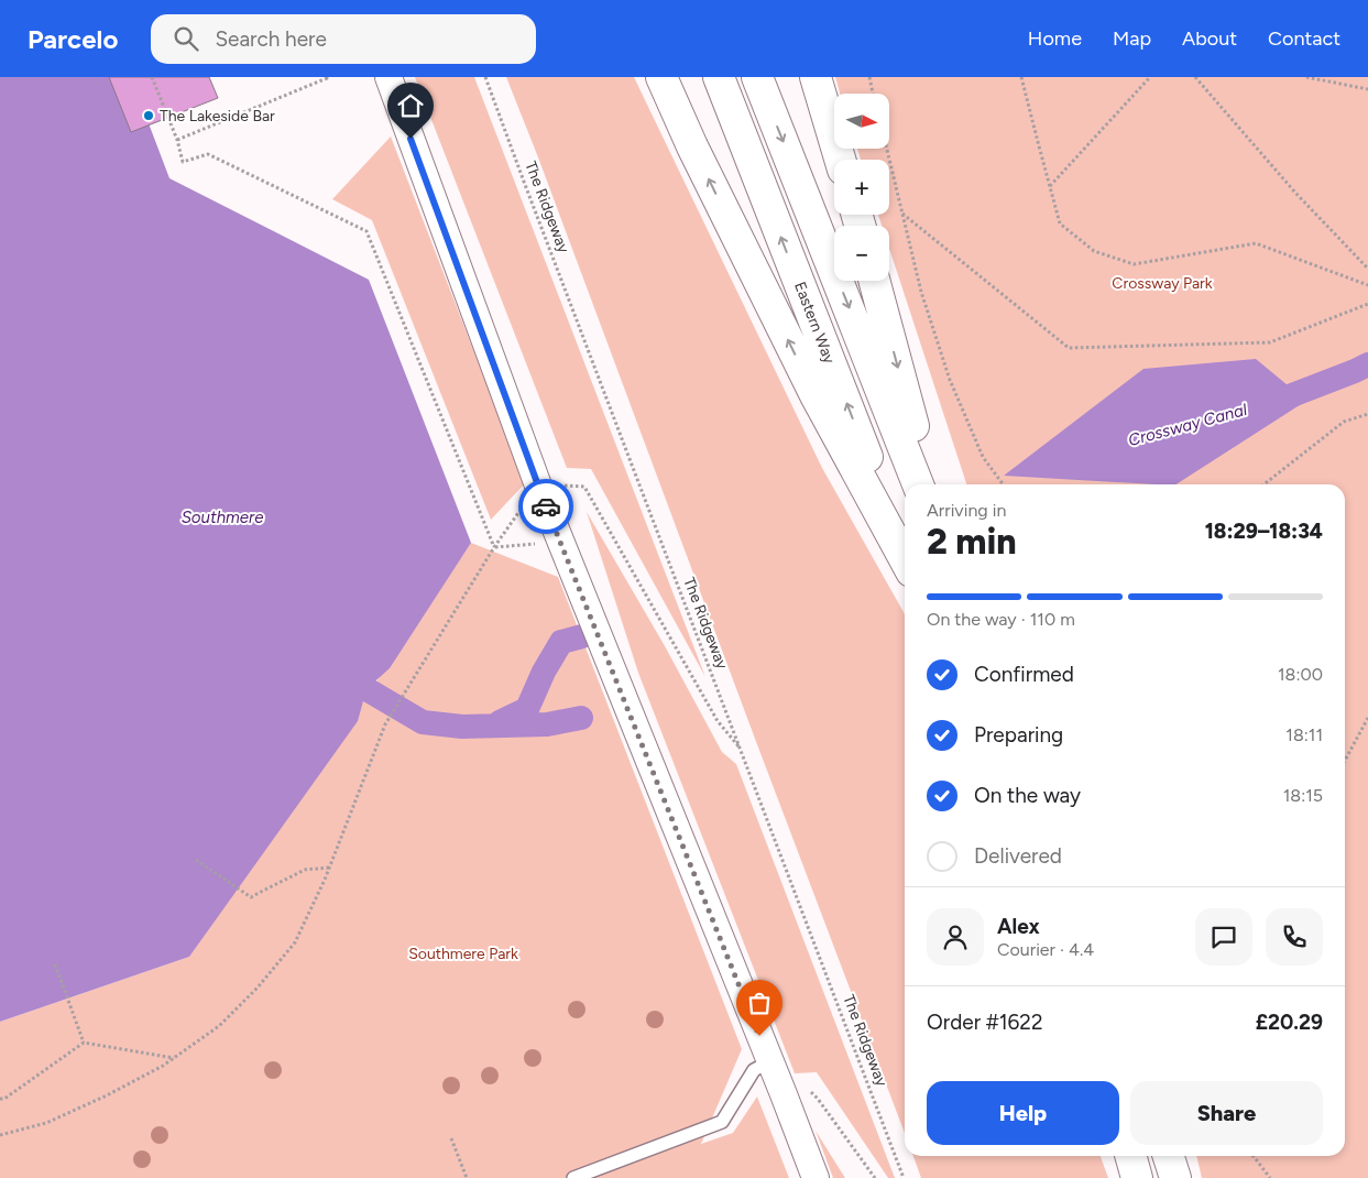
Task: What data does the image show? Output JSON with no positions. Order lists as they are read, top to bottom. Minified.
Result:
{"streets":{"main road":["Eastern Way"],"path":["The Ridgeway"]},"water":["Crossway Canal","Southmere"],"parks":["Crossway Park","Southmere Park"],"places":["The Lakeside Bar"],"north":"right","page":{"header":"Parcelo","search":"Search here","nav":["Home","Map","About","Contact"],"map_buttons":["+","−"],"heading":["2 min","Arriving in","18:29–18:34"],"panel":["Alex","Courier · 4.4","Order #1622","£20.29"],"bar":"On the way · 110 m","list":[["Confirmed","18:00"],["Preparing","18:11"],["On the way","18:15"],"Delivered"],"buttons":["Help","Share"]}}
